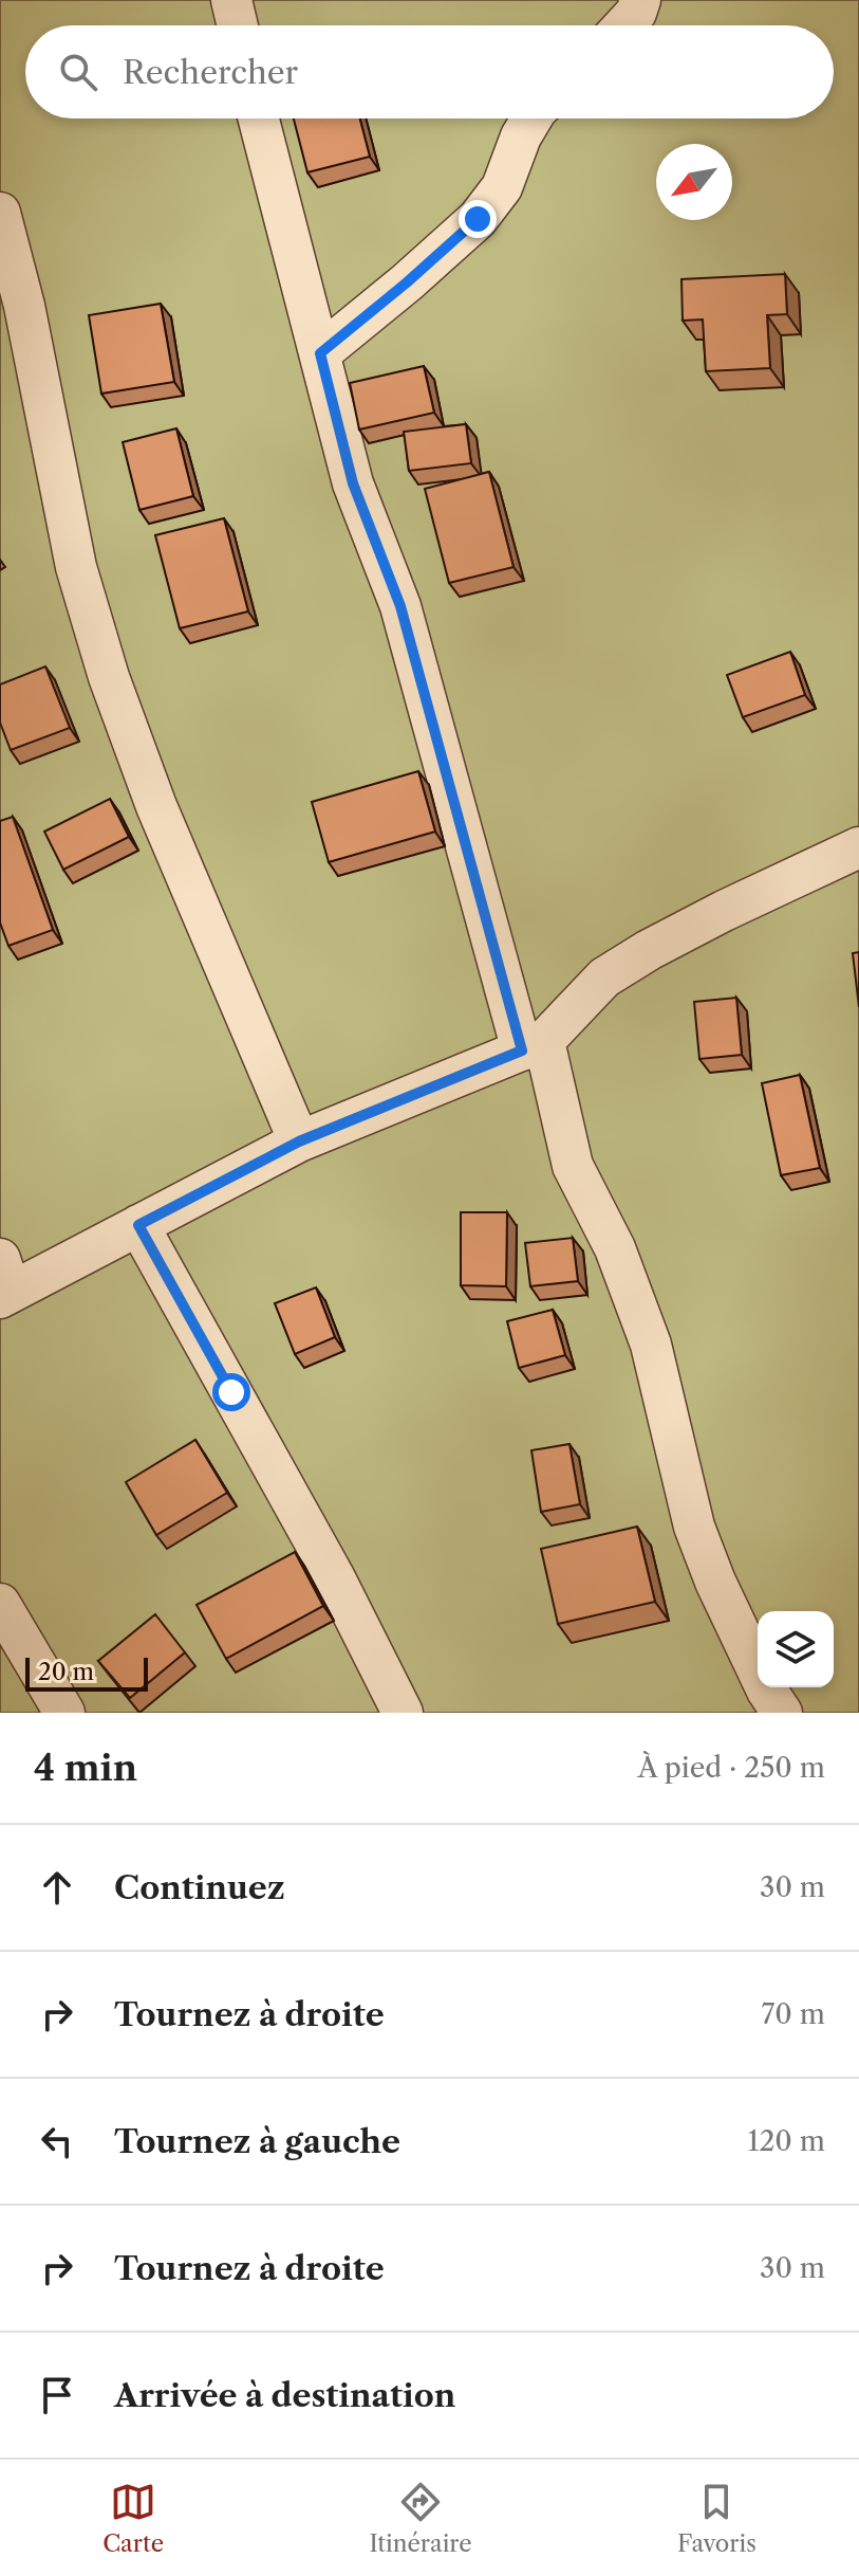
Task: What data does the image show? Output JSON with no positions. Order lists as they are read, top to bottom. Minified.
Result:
{"scale_bar":"20 m","north":"bottom left","page":{"search":"Rechercher","scale":"20 m","heading":["4 min","À pied · 250 m"],"list":[["Continuez","30 m"],["Tournez à droite","70 m"],["Tournez à gauche","120 m"],["Tournez à droite","30 m"],"Arrivée à destination"],"nav":["Carte","Itinéraire","Favoris"]}}
